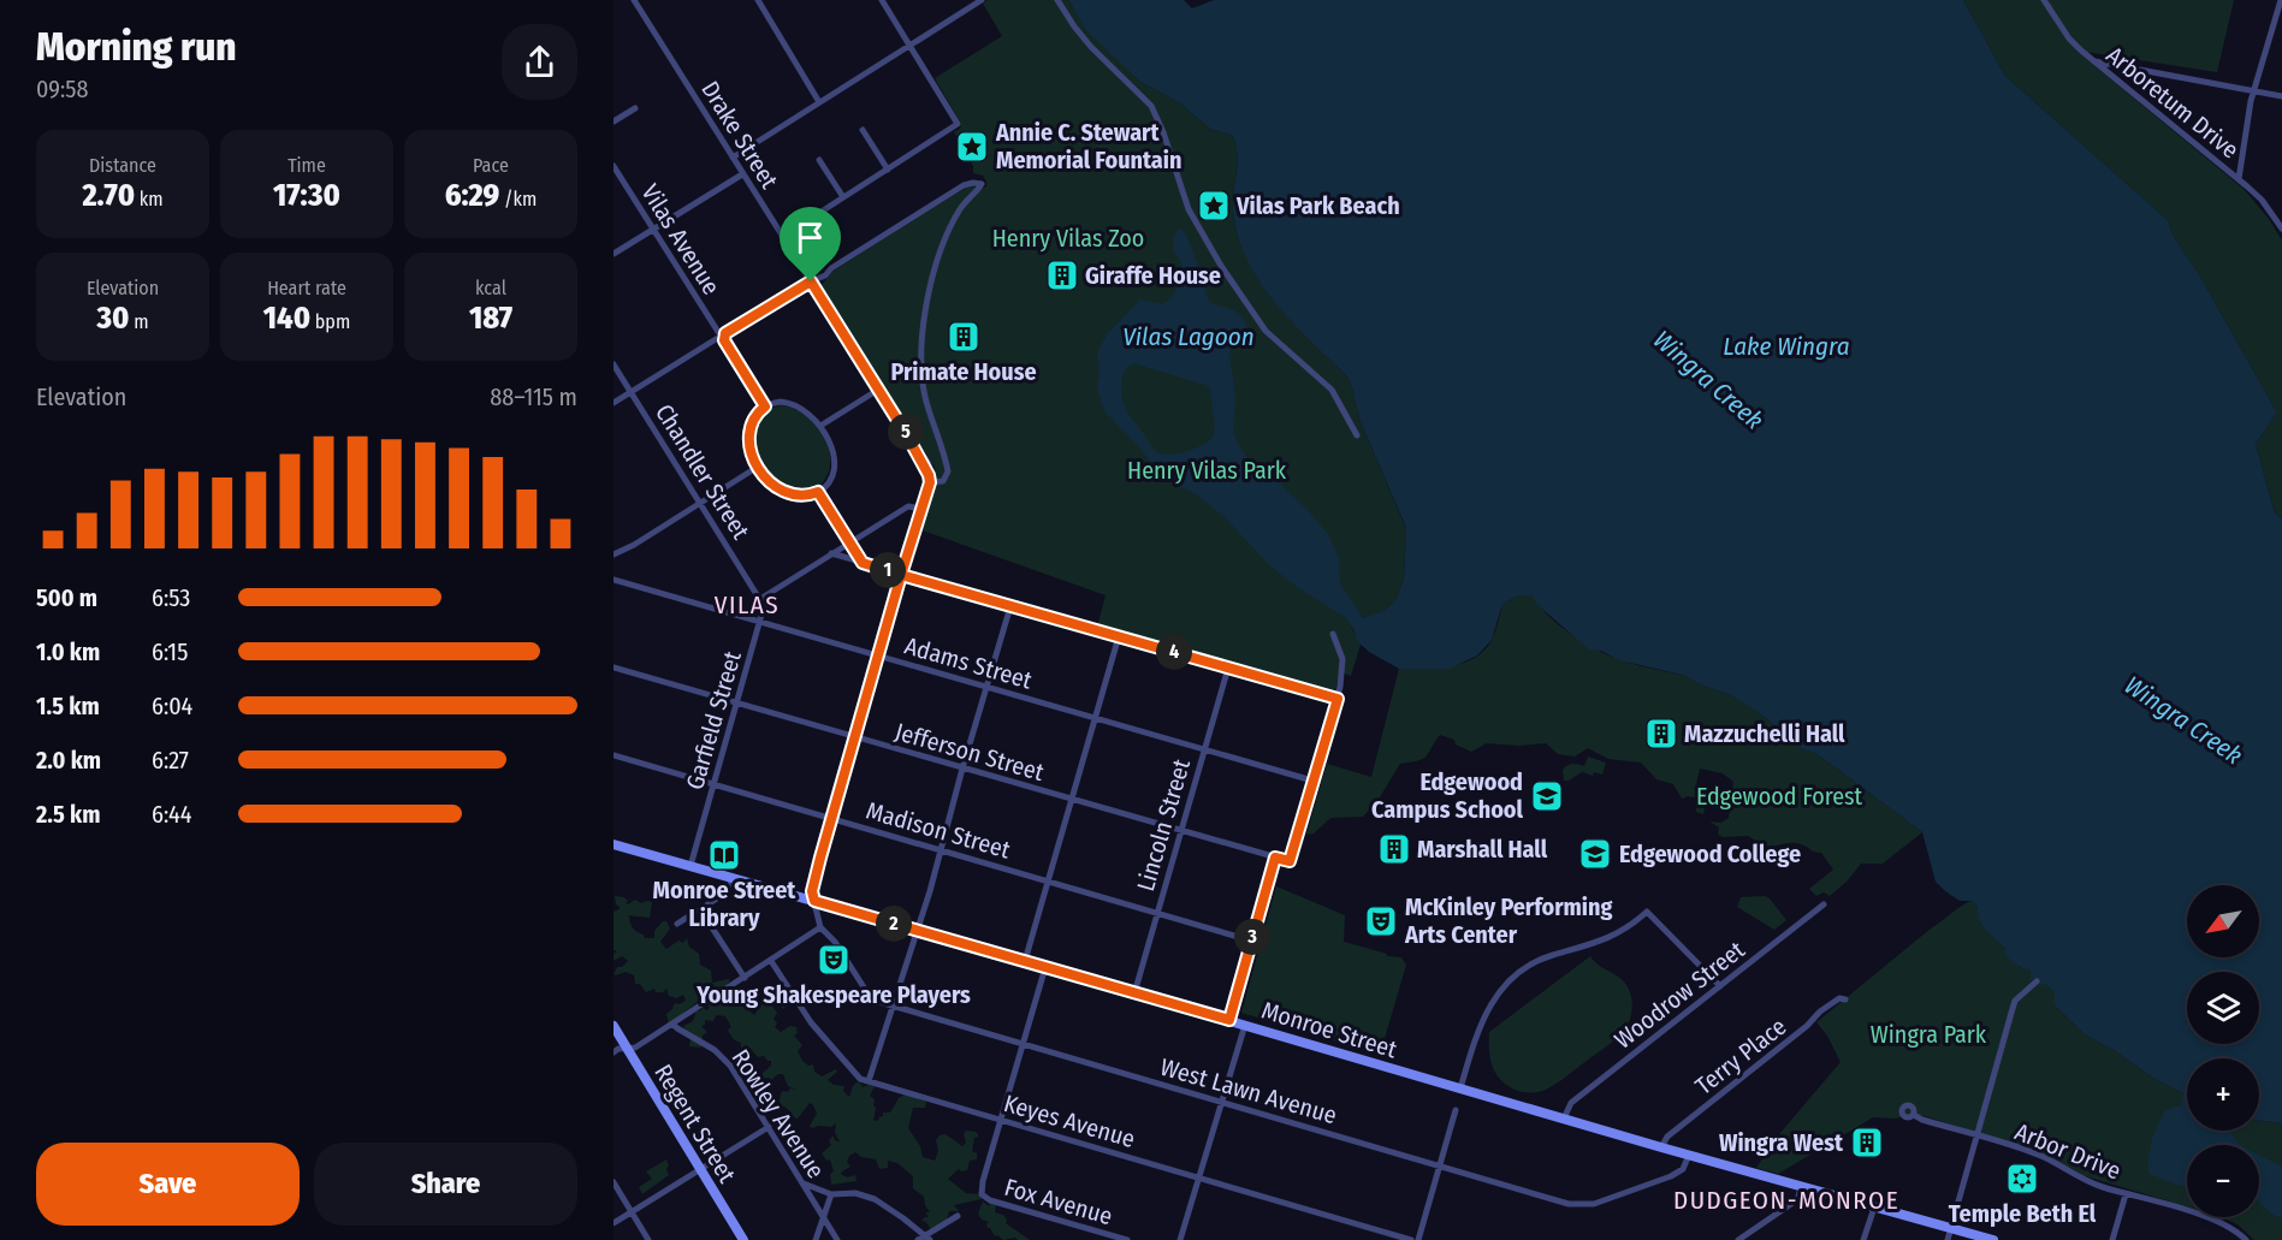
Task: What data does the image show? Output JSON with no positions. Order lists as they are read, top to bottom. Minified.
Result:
{"streets":{"main road":["Monroe Street","Regent Street"],"street":["Arboretum Drive","Drake Street","Vilas Avenue","Chandler Street","Adams Street","Garfield Street","Jefferson Street","Lincoln Street","Madison Street","Woodrow Street","Terry Place","West Lawn Avenue","Rowley Avenue","Keyes Avenue","Arbor Drive","Fox Avenue"]},"crossings":[["Chandler Street","Garfield Street"],["Adams Street","Garfield Street"],["Adams Street","Lincoln Street"],["Garfield Street","Jefferson Street"],["Garfield Street","Madison Street"],["Garfield Street","Monroe Street"],["Jefferson Street","Lincoln Street"],["Lincoln Street","Madison Street"],["Lincoln Street","Monroe Street"],["Woodrow Street","Monroe Street"],["Monroe Street","Terry Place"],["Monroe Street","West Lawn Avenue"],["Keyes Avenue","Fox Avenue"]],"districts":["VILAS","DUDGEON-MONROE"],"water":["Vilas Lagoon","Lake Wingra","Wingra Creek"],"parks":["Henry Vilas Zoo","Henry Vilas Park","Edgewood Forest","Wingra Park"],"places":{"place":["Annie C. Stewart Memorial Fountain","Vilas Park Beach"],"building":["Giraffe House","Primate House","Mazzuchelli Hall","Marshall Hall","Wingra West"],"school or university":["Edgewood Campus School","Edgewood College"],"library":["Monroe Street Library"],"theatre":["McKinley Performing Arts Center","Young Shakespeare Players"],"synagogue":["Temple Beth El"]},"north":"bottom left","page":{"heading":["Morning run","09:58"],"stats":[["Distance","2.70 km"],["Time","17:30"],["Pace","6:29 /km"],["Elevation","30 m"],["Heart rate","140 bpm"],["kcal","187"]],"chart":["Elevation","88–115 m"],"pins":["5","1","4","2","3"],"list":[{"name":"500 m","note":"6:53"},{"name":"1.0 km","note":"6:15"},{"name":"1.5 km","note":"6:04"},{"name":"2.0 km","note":"6:27"},{"name":"2.5 km","note":"6:44"}],"map_buttons":["+","−"],"buttons":["Save","Share"]}}
